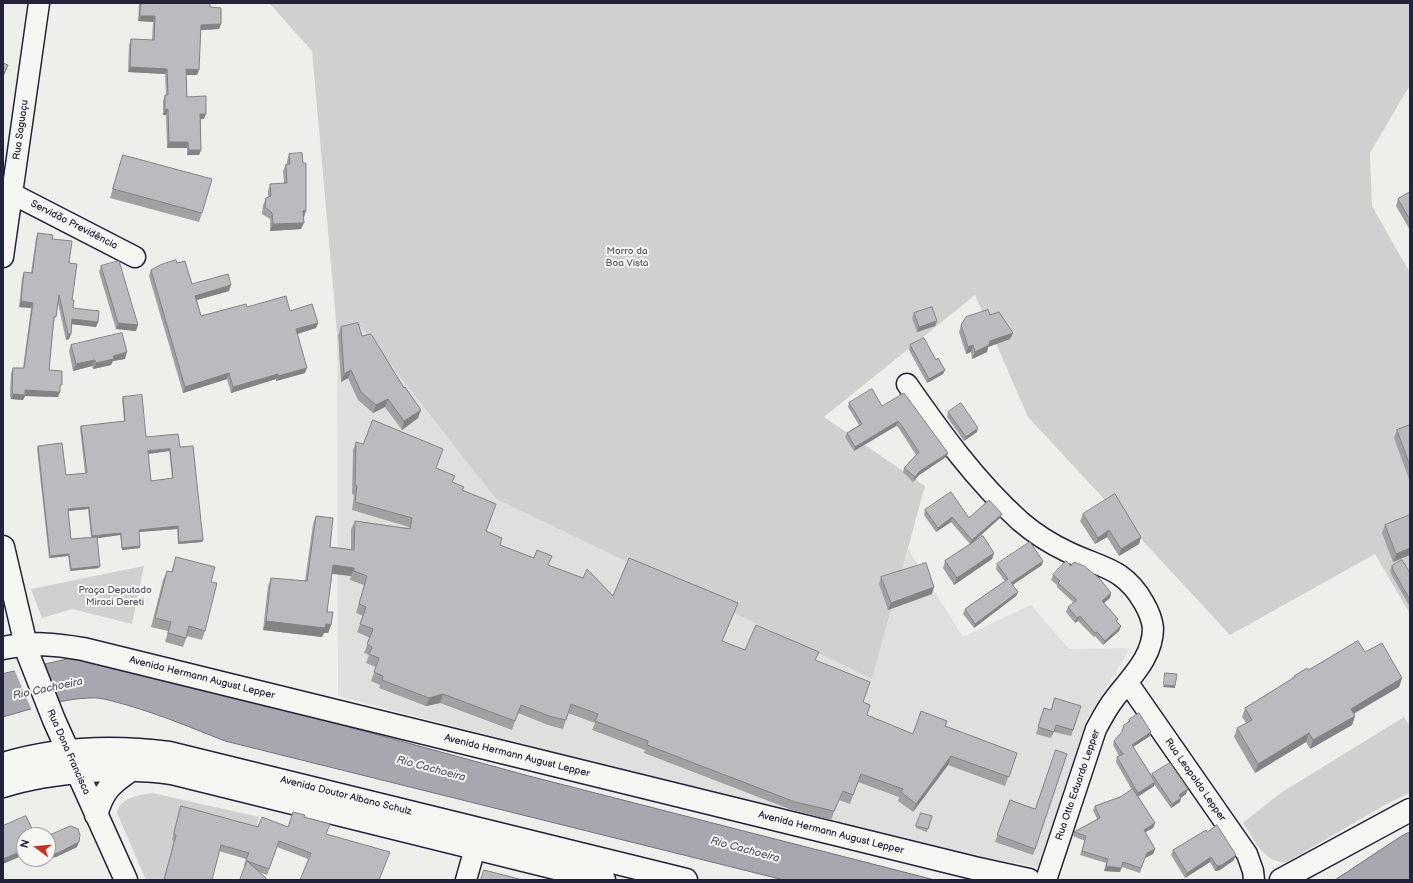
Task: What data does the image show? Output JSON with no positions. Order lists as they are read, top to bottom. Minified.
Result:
{"streets":{"main road":["Avenida Hermann August Lepper","Rua Dona Francisca","Avenida Doutor Albano Schulz"],"street":["Rua Saguaçu","Servidão Previdência","Rua Leopoldo Lepper","Rua Otto Eduardo Lepper"]},"crossings":[["Rua Saguaçu","Servidão Previdência"],["Avenida Hermann August Lepper","Rua Dona Francisca"],["Rua Dona Francisca","Avenida Doutor Albano Schulz"],["Rua Leopoldo Lepper","Rua Otto Eduardo Lepper"]],"water":["Rio Cachoeira"],"parks":["Morro da Boa Vista","Praça Deputado Miraci Dereti"],"north":"left"}
